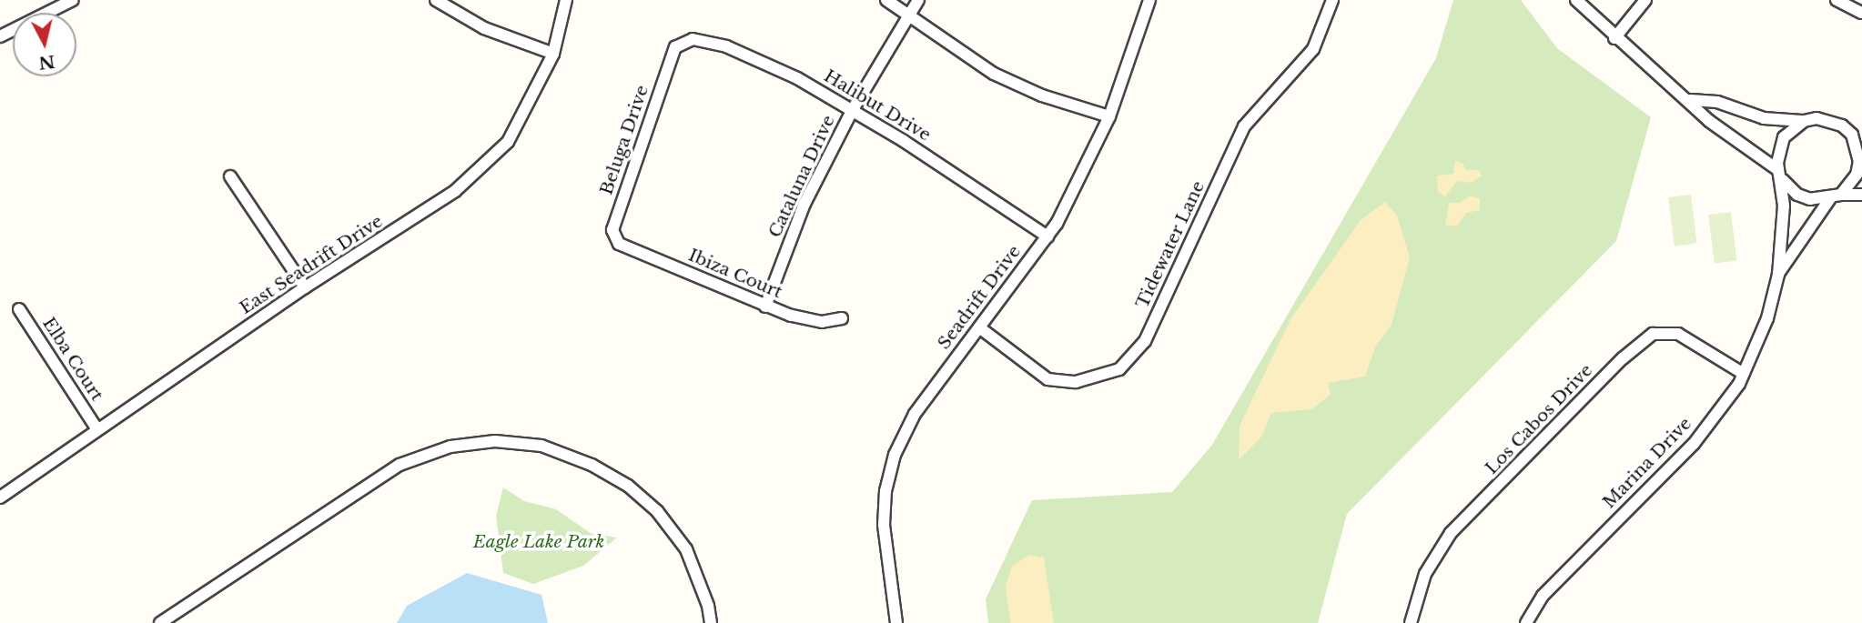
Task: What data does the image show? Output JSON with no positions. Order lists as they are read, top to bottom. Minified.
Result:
{"streets":{"street":["Halibut Drive","Beluga Drive","Cataluna Drive","Tidewater Lane","East Seadrift Drive","Ibiza Court","Seadrift Drive","Elba Court","Los Cabos Drive","Marina Drive"]},"crossings":[["Halibut Drive","Beluga Drive"],["Halibut Drive","Cataluna Drive"],["Halibut Drive","Seadrift Drive"],["Beluga Drive","Ibiza Court"],["Cataluna Drive","Ibiza Court"],["Tidewater Lane","Seadrift Drive"],["East Seadrift Drive","Elba Court"],["Los Cabos Drive","Marina Drive"]],"parks":["Eagle Lake Park"],"north":"bottom"}
